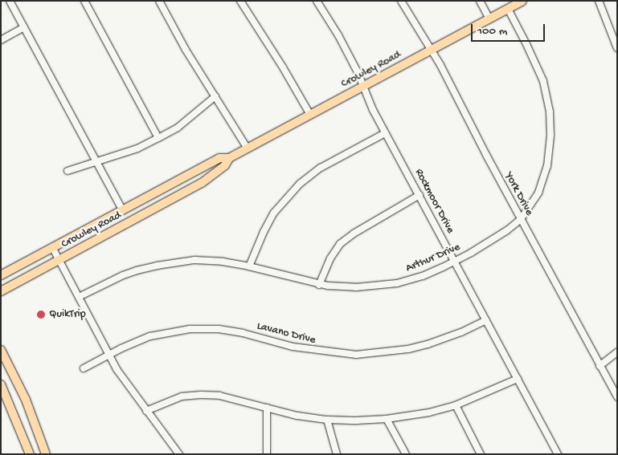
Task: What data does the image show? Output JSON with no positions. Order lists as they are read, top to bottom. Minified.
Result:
{"streets":{"main road":["Crowley Road"],"street":["York Drive","Rockmoor Drive","Arthur Drive","Lavano Drive"]},"crossings":[["Crowley Road","York Drive"],["Crowley Road","Rockmoor Drive"],["Crowley Road","Arthur Drive"],["York Drive","Arthur Drive"],["Rockmoor Drive","Arthur Drive"],["Rockmoor Drive","Lavano Drive"]],"places":["QuikTrip"],"scale_bar":"100 m"}
